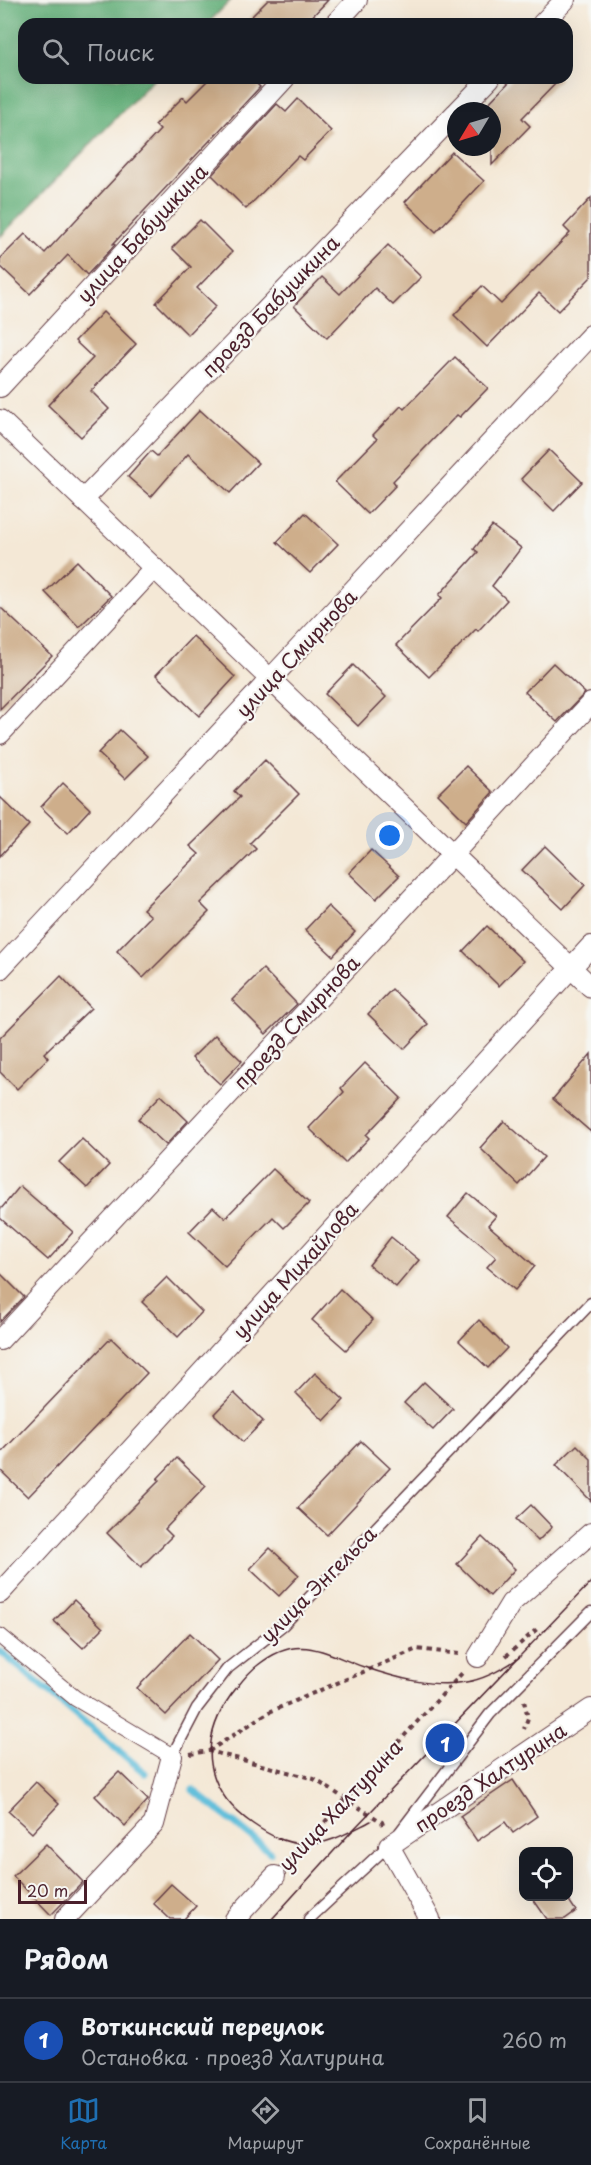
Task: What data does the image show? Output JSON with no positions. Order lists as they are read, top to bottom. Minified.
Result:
{"streets":{"street":["улица Бабушкина","проезд Бабушкина","улица Смирнова","проезд Смирнова","улица Михайлова","улица Энгельса","проезд Халтурина","улица Халтурина"]},"scale_bar":"20 m","north":"bottom left","page":{"search":"Поиск","pins":"1","scale":"20 m","heading":"Рядом","list":[{"mark":"1","name":"Воткинский переулок","note":"Остановка · проезд Халтурина","value":"260 m"}],"nav":["Карта","Маршрут","Сохранённые"]}}
